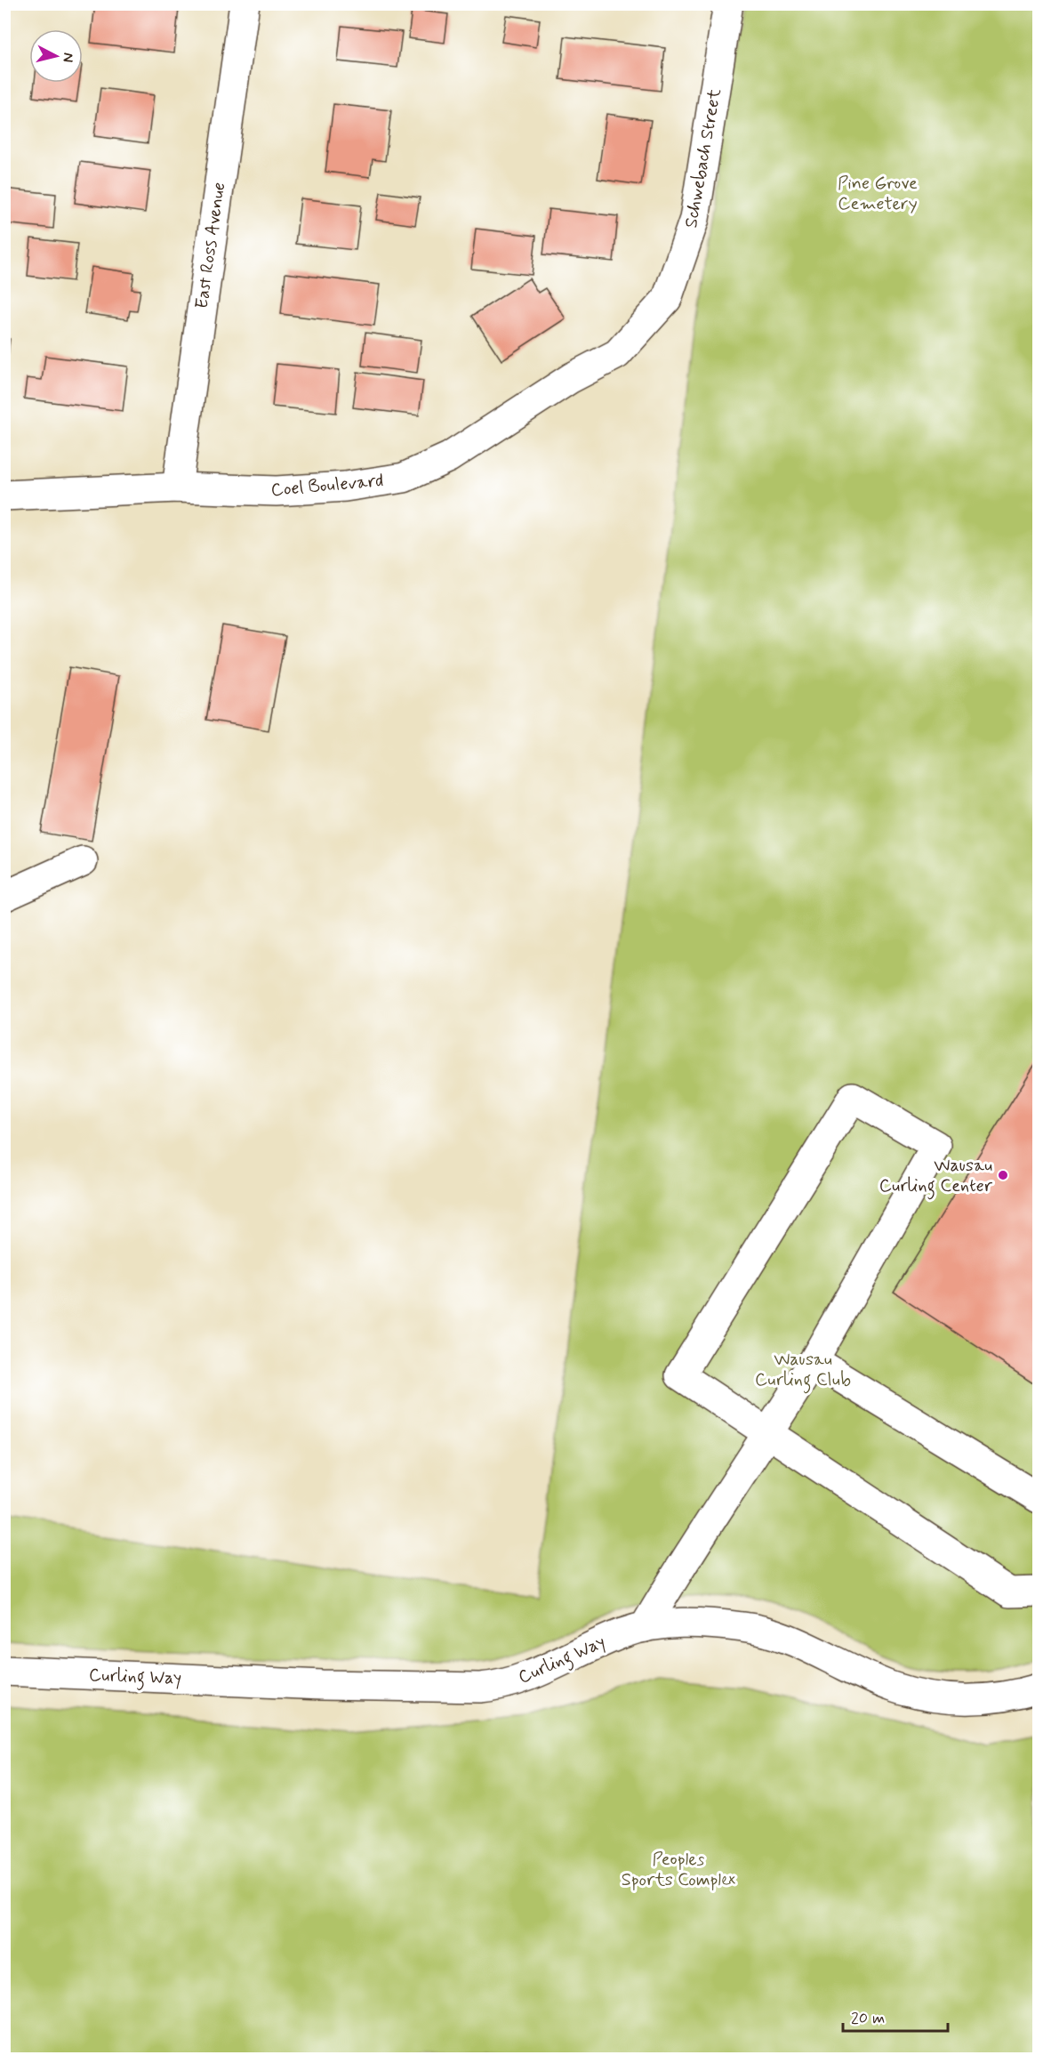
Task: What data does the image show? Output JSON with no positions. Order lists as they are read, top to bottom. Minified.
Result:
{"streets":{"street":["Schwebach Street","East Ross Avenue","Coel Boulevard","Curling Way"]},"crossings":[["Schwebach Street","Coel Boulevard"],["East Ross Avenue","Coel Boulevard"]],"parks":["Pine Grove Cemetery","Wausau Curling Club","Peoples Sports Complex"],"places":["Wausau Curling Center"],"scale_bar":"20 m","north":"right"}
